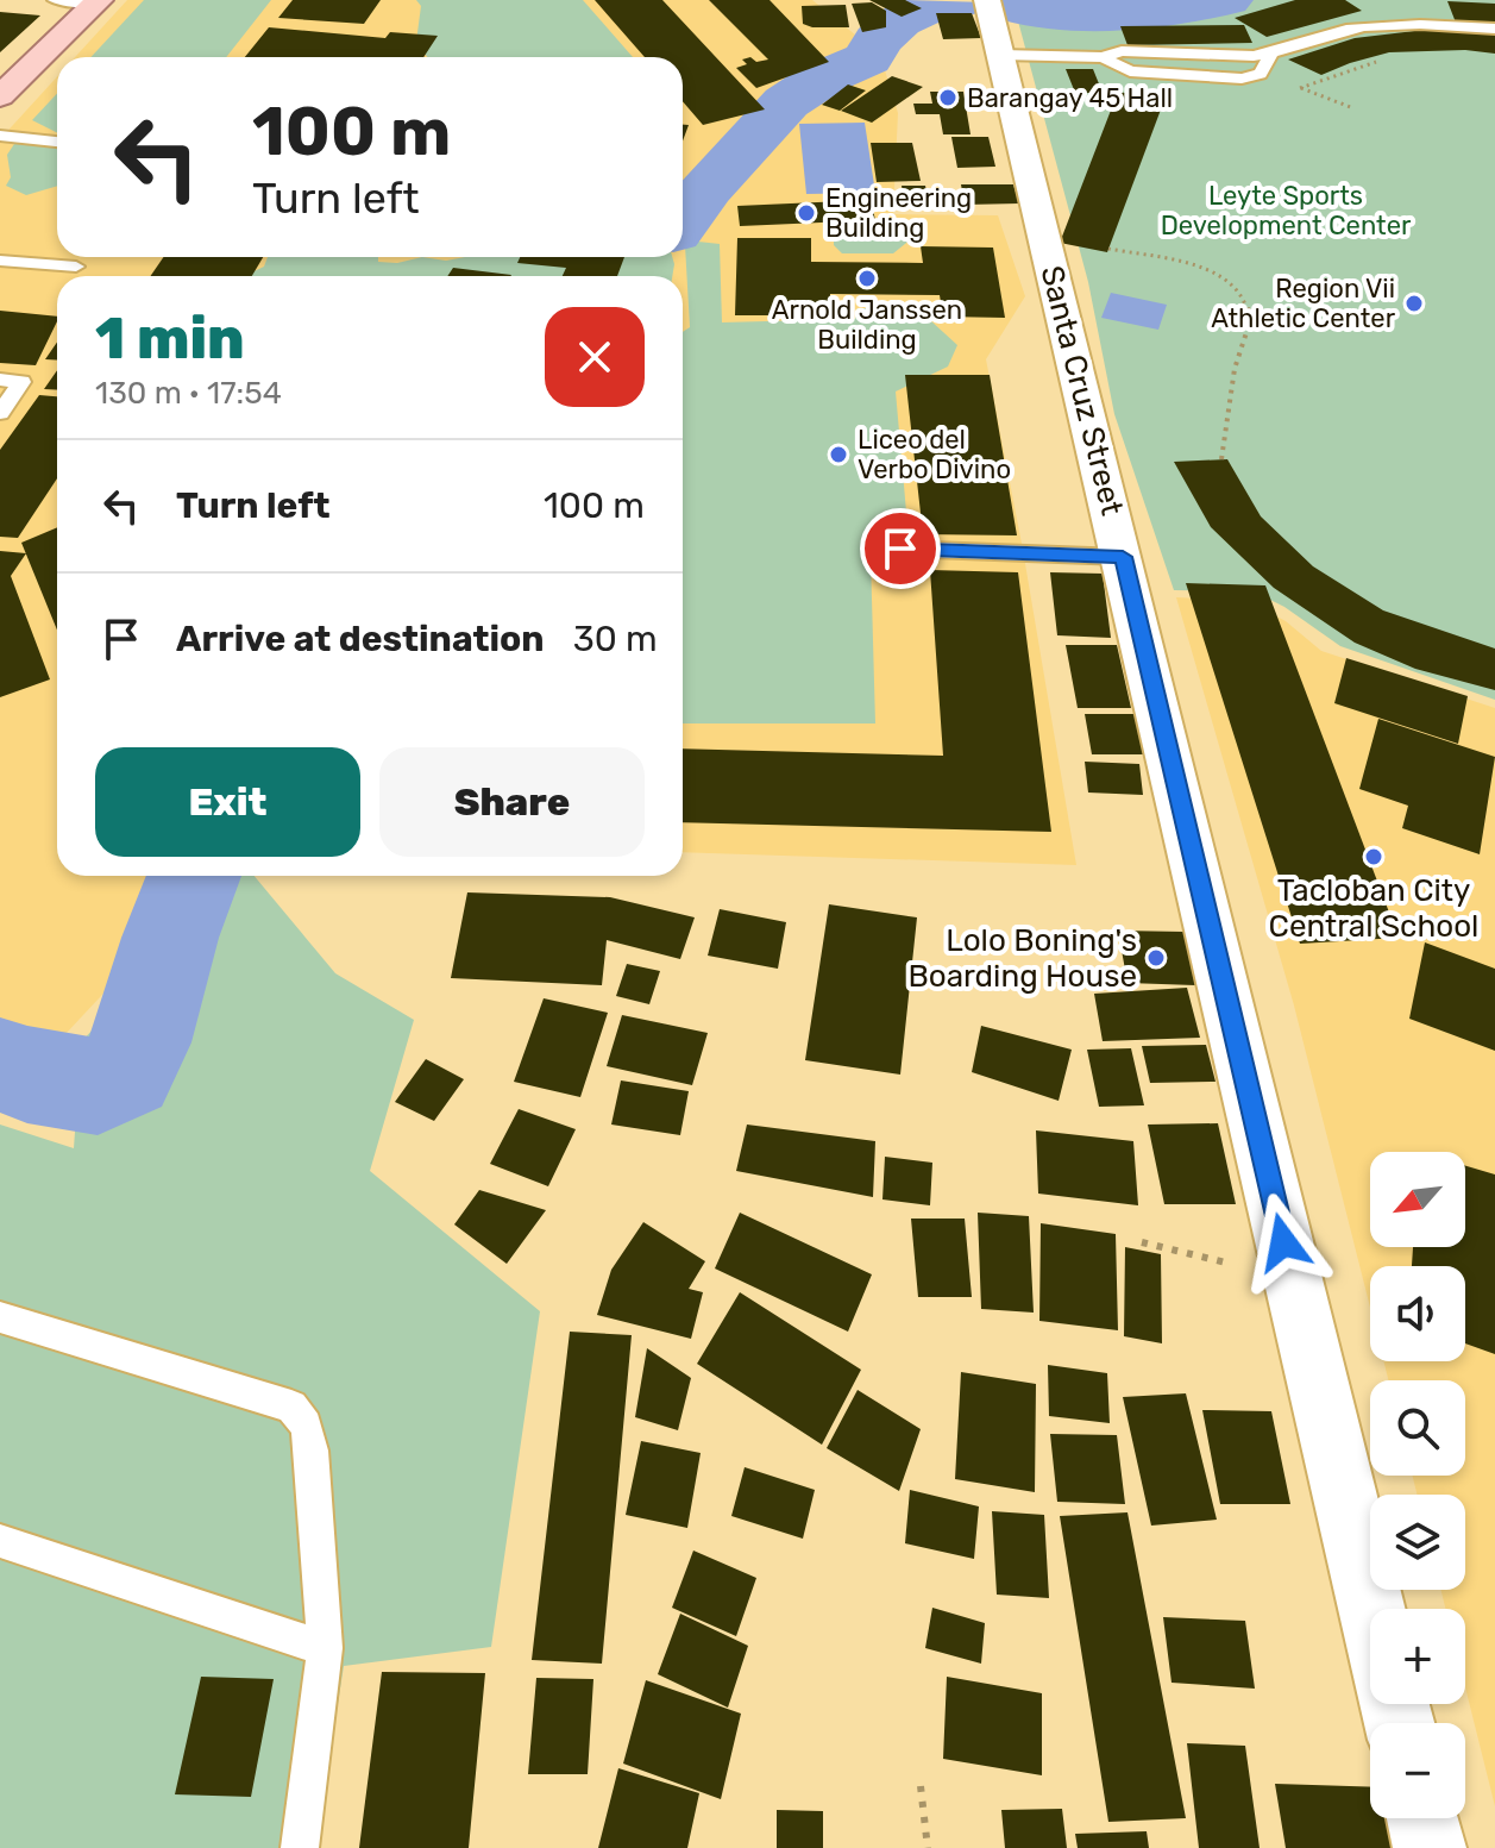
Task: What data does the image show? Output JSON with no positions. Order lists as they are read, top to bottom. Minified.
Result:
{"streets":{"street":["Santa Cruz Street"]},"parks":["Leyte Sports Development Center"],"places":["Barangay 45 Hall","Engineering Building","Arnold Janssen Building","Region Vii Athletic Center","Liceo del Verbo Divino","Tacloban City Central School","Lolo Boning's Boarding House"],"north":"bottom left","page":{"turn":["100 m","Turn left"],"heading":["1 min","130 m · 17:54"],"list":[{"name":"Turn left","value":"100 m"},{"name":"Arrive at destination","value":"30 m"}],"buttons":["Exit","Share"],"map_buttons":["+","−"]}}
